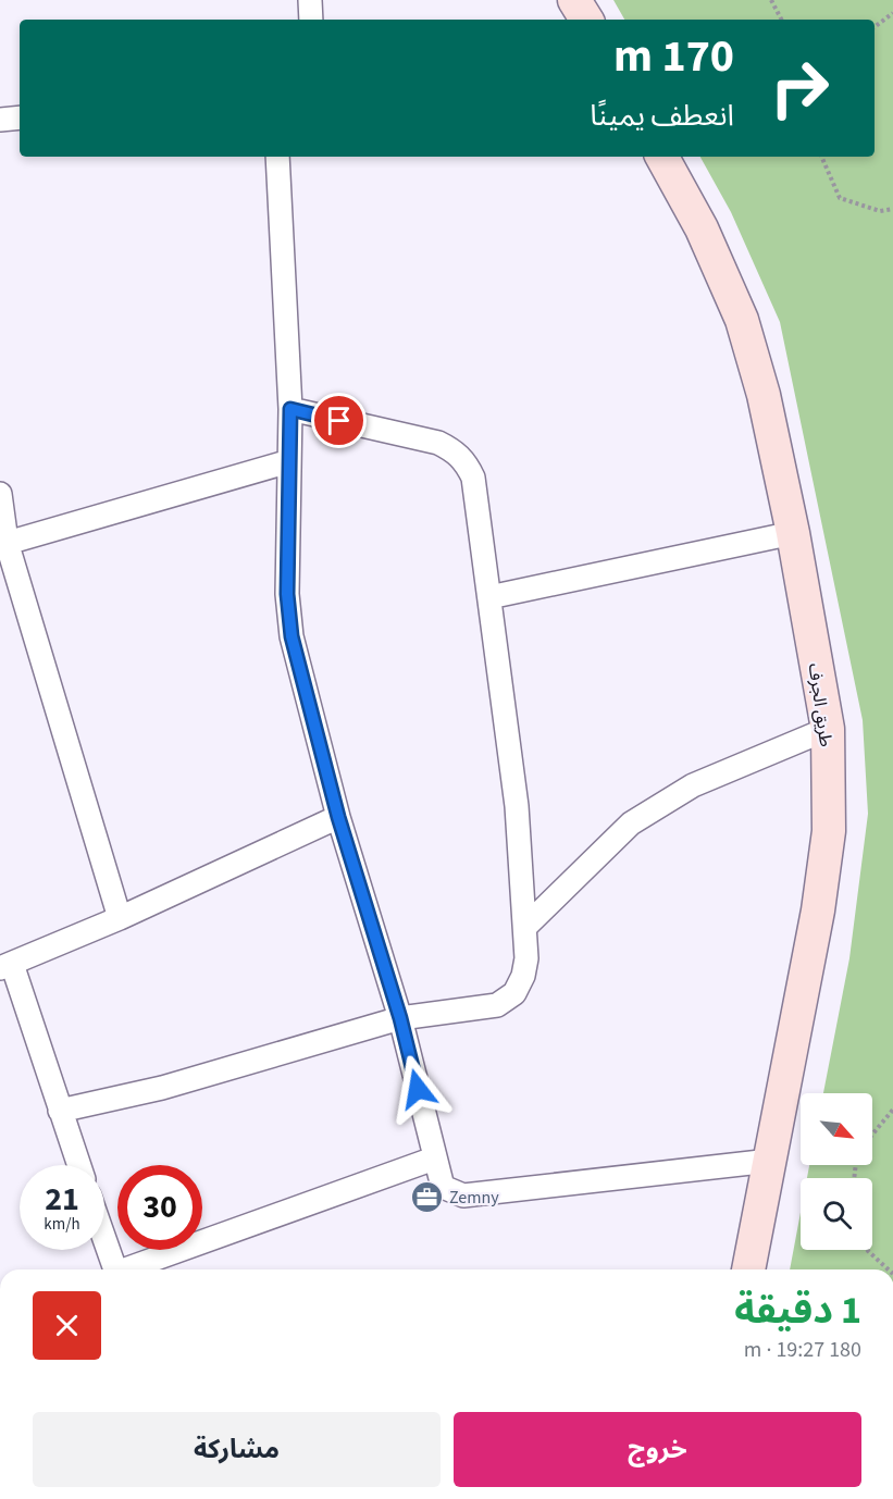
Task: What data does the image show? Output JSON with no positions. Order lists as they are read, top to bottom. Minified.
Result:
{"streets":{"main road":["طريق الجرف"]},"places":{"office":["Zemny"]},"north":"bottom right","page":{"turn":["170 m","انعطف يمينًا"],"speed":"21 km/h","limit":"30","heading":["1 دقيقة","180 m · 19:27"],"buttons":["خروج","مشاركة"]}}
